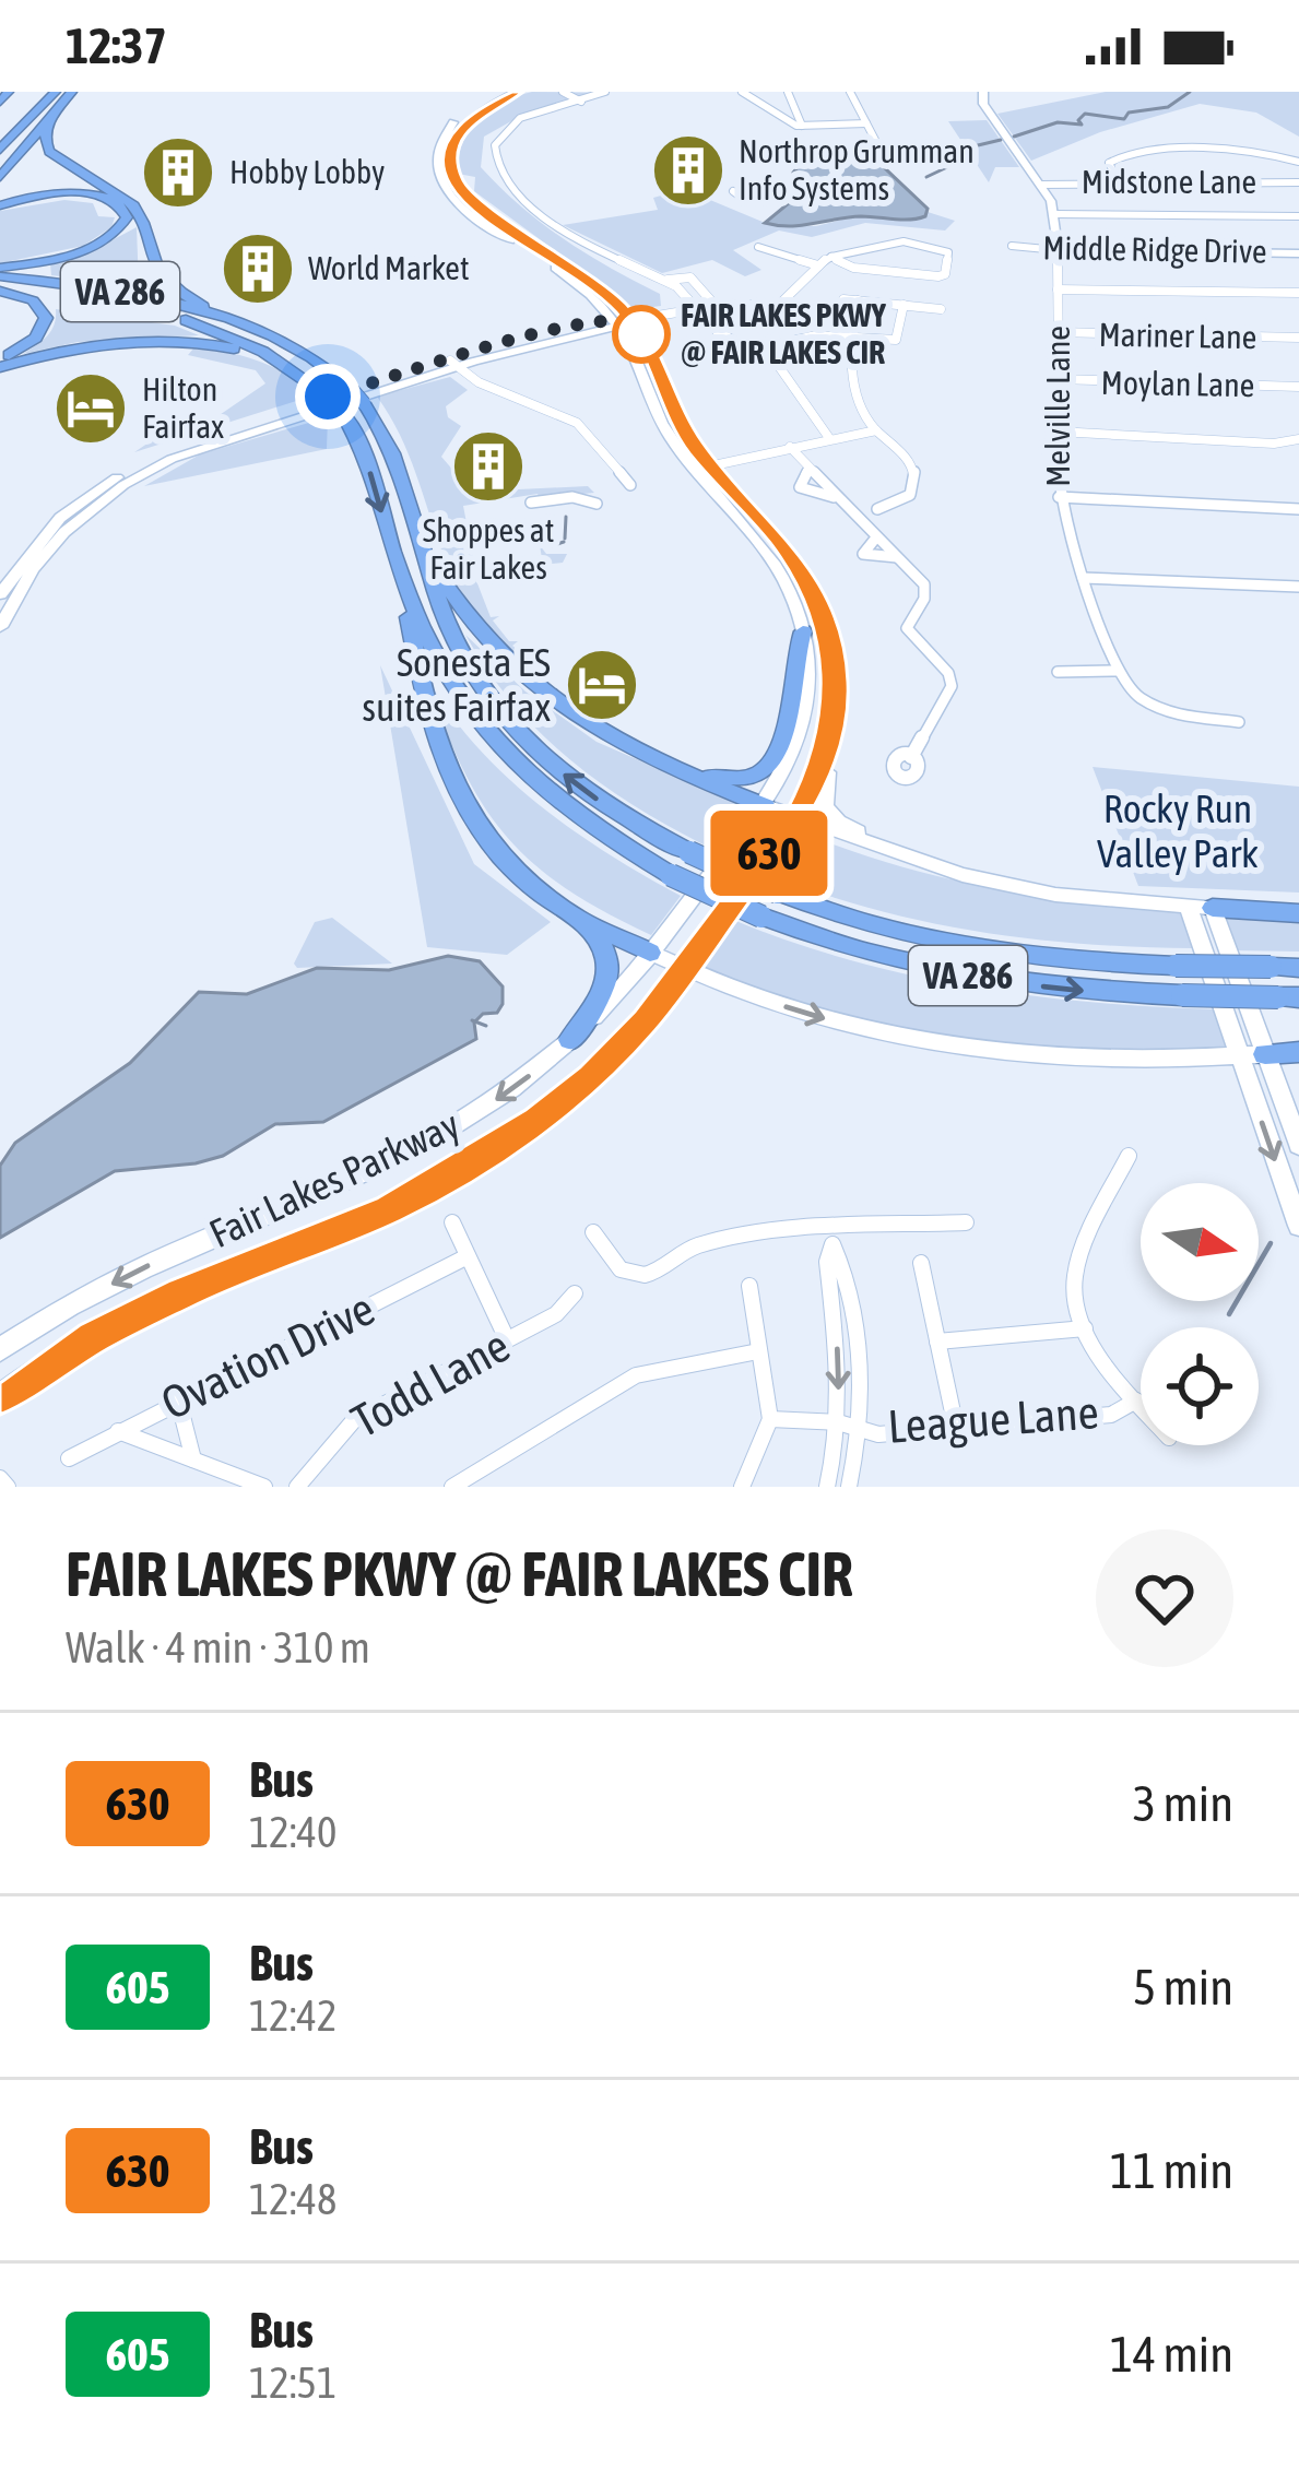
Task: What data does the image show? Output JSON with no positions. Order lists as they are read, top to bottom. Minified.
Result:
{"streets":{"highway":["VA 286"],"main road":["Middle Ridge Drive","Melville Lane","Fair Lakes Parkway"],"street":["Midstone Lane","Mariner Lane","Moylan Lane","Ovation Drive","Todd Lane","League Lane"]},"crossings":[["Midstone Lane","Melville Lane"],["Middle Ridge Drive","Melville Lane"],["Mariner Lane","Melville Lane"],["Moylan Lane","Melville Lane"]],"parks":["Rocky Run Valley Park"],"places":{"building":["Northrop Grumman Info Systems","Hobby Lobby","World Market","Shoppes at Fair Lakes"],"other":["FAIR LAKES PKWY @ FAIR LAKES CIR"],"hotel":["Hilton Fairfax","Sonesta ES suites Fairfax"]},"lines":["bus line 630"],"north":"right","page":{"status":"12:37","on_map":"630","heading":["FAIR LAKES PKWY @ FAIR LAKES CIR","Walk · 4 min · 310 m"],"list":[{"mark":"630","name":"Bus","note":"12:40","value":"3 min"},{"mark":"605","name":"Bus","note":"12:42","value":"5 min"},{"mark":"630","name":"Bus","note":"12:48","value":"11 min"},{"mark":"605","name":"Bus","note":"12:51","value":"14 min"}]}}
